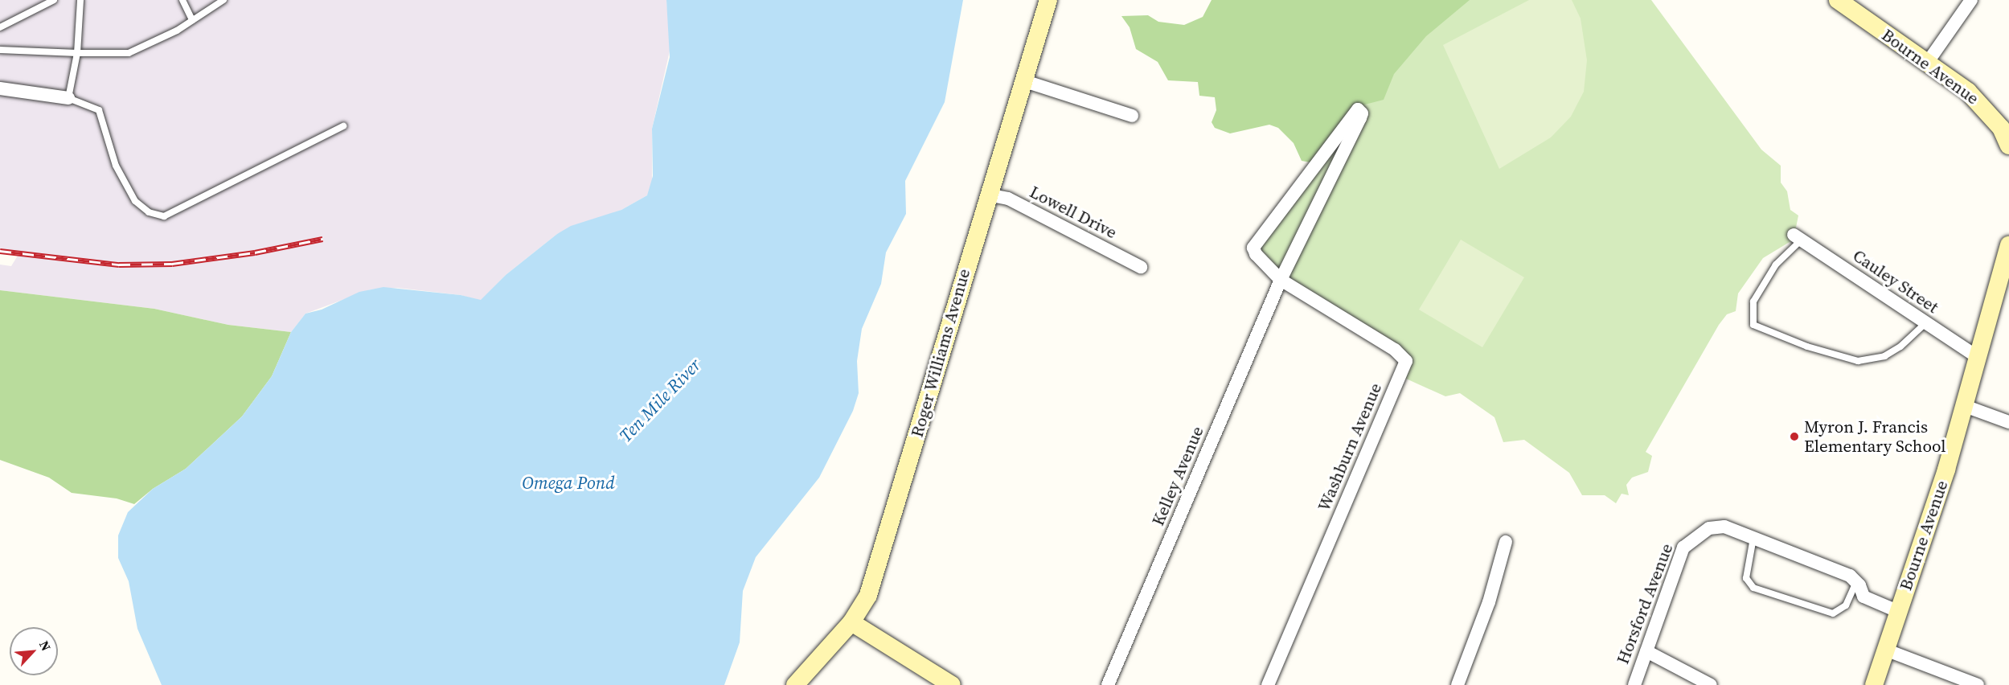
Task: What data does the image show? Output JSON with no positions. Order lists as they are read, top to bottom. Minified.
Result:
{"streets":{"street":["Bourne Avenue","Lowell Drive","Cauley Street","Roger Williams Avenue","Washburn Avenue","Kelley Avenue","Horsford Avenue"]},"crossings":[["Bourne Avenue","Cauley Street"],["Bourne Avenue","Horsford Avenue"],["Lowell Drive","Roger Williams Avenue"],["Washburn Avenue","Kelley Avenue"]],"water":["Ten Mile River","Omega Pond"],"places":["Myron J. Francis Elementary School"],"north":"top right"}
